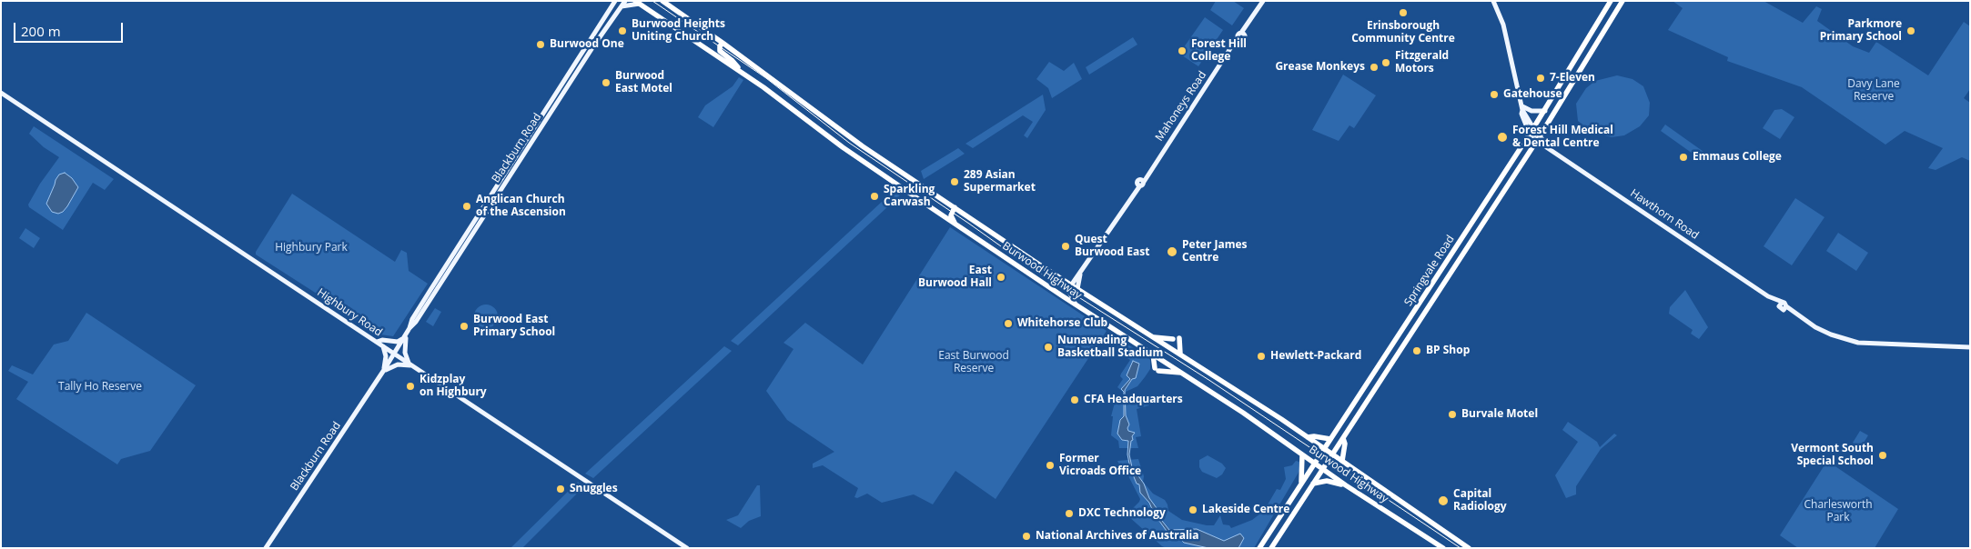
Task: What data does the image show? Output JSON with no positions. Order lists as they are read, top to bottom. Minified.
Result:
{"streets":{"highway":["Burwood Highway","Springvale Road"],"main road":["Mahoneys Road","Blackburn Road","Hawthorn Road","Highbury Road"]},"crossings":[["Mahoneys Road","Burwood Highway"],["Blackburn Road","Highbury Road"],["Hawthorn Road","Springvale Road"],["Burwood Highway","Springvale Road"]],"parks":["Davy Lane Reserve","Highbury Park","East Burwood Reserve","Tally Ho Reserve","Charlesworth Park"],"places":["Erinsborough Community Centre","Burwood Heights Uniting Church","Parkmore Primary School","Burwood One","Forest Hill College","Fitzgerald Motors","Grease Monkeys","7-Eleven","Burwood East Motel","Gatehouse","Forest Hill Medical & Dental Centre","Emmaus College","289 Asian Supermarket","Sparkling Carwash","Anglican Church of the Ascension","Quest Burwood East","Peter James Centre","East Burwood Hall","Whitehorse Club","Burwood East Primary School","Nunawading Basketball Stadium","BP Shop","Hewlett-Packard","Kidzplay on Highbury","CFA Headquarters","Burvale Motel","Vermont South Special School","Former Vicroads Office","Snuggles","Capital Radiology","Lakeside Centre","DXC Technology","National Archives of Australia"],"scale_bar":"200 m"}
